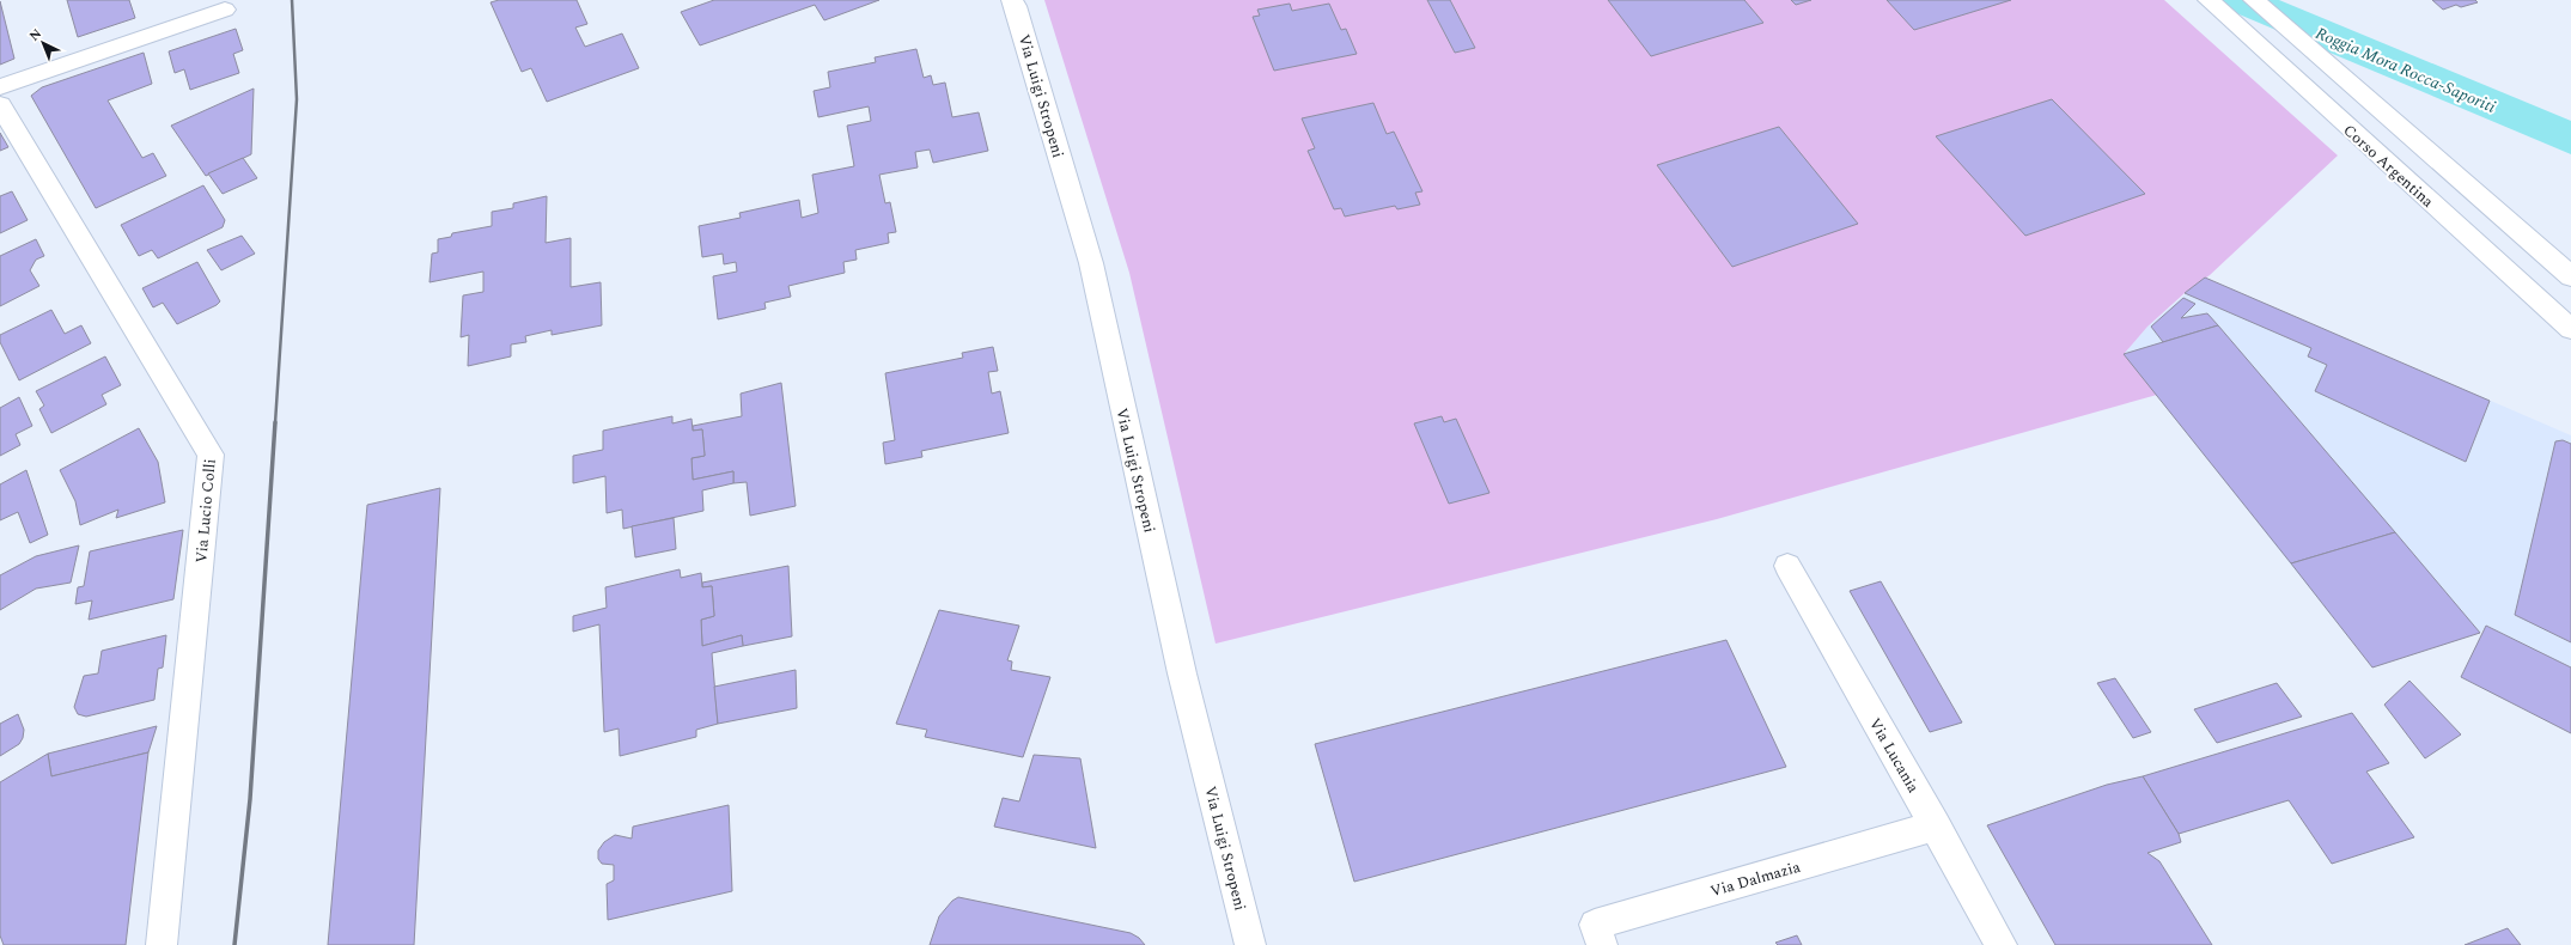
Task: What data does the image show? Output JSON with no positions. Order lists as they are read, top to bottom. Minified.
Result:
{"streets":{"street":["Via Luigi Stropeni","Corso Argentina","Via Lucio Colli","Via Lucania","Via Dalmazia"]},"crossings":[["Via Lucania","Via Dalmazia"]],"water":["Roggia Mora Rocca-Saporiti"],"north":"top left"}
